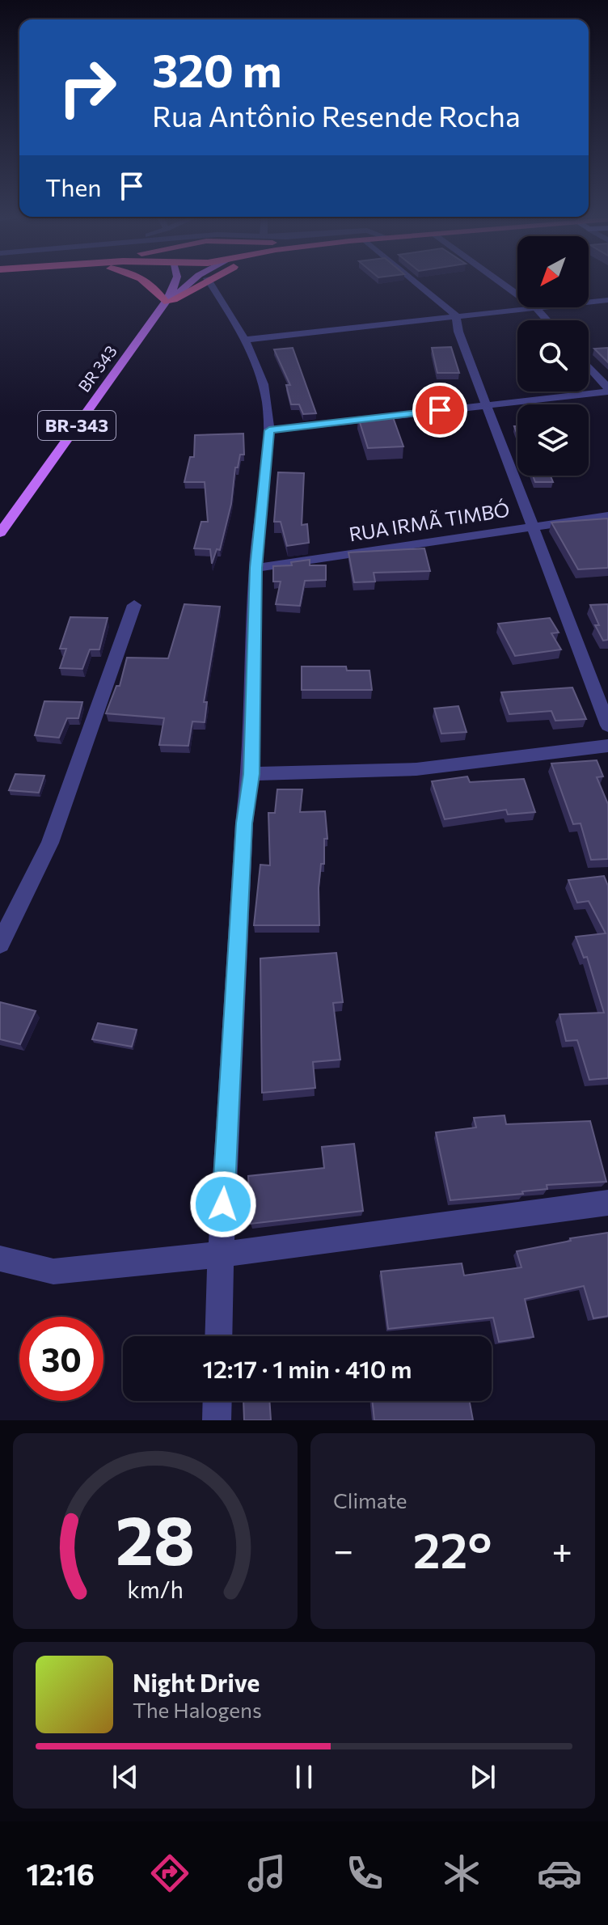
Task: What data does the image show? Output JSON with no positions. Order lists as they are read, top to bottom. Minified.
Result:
{"streets":{"main road":["BR 343","BR-343"],"street":["RUA IRMÃ TIMBÓ"]},"crossings":[["BR 343","BR-343"]],"north":"bottom left","page":{"turn":["320 m","Rua Antônio Resende Rocha"],"then":"Then","limit":"30","trip":"12:17 · 1 min · 410 m","tile":"Climate","heat":["−","22°","+"],"song":["Night Drive","The Halogens"],"tabs":"12:16","gauge":["28","km/h"]}}
